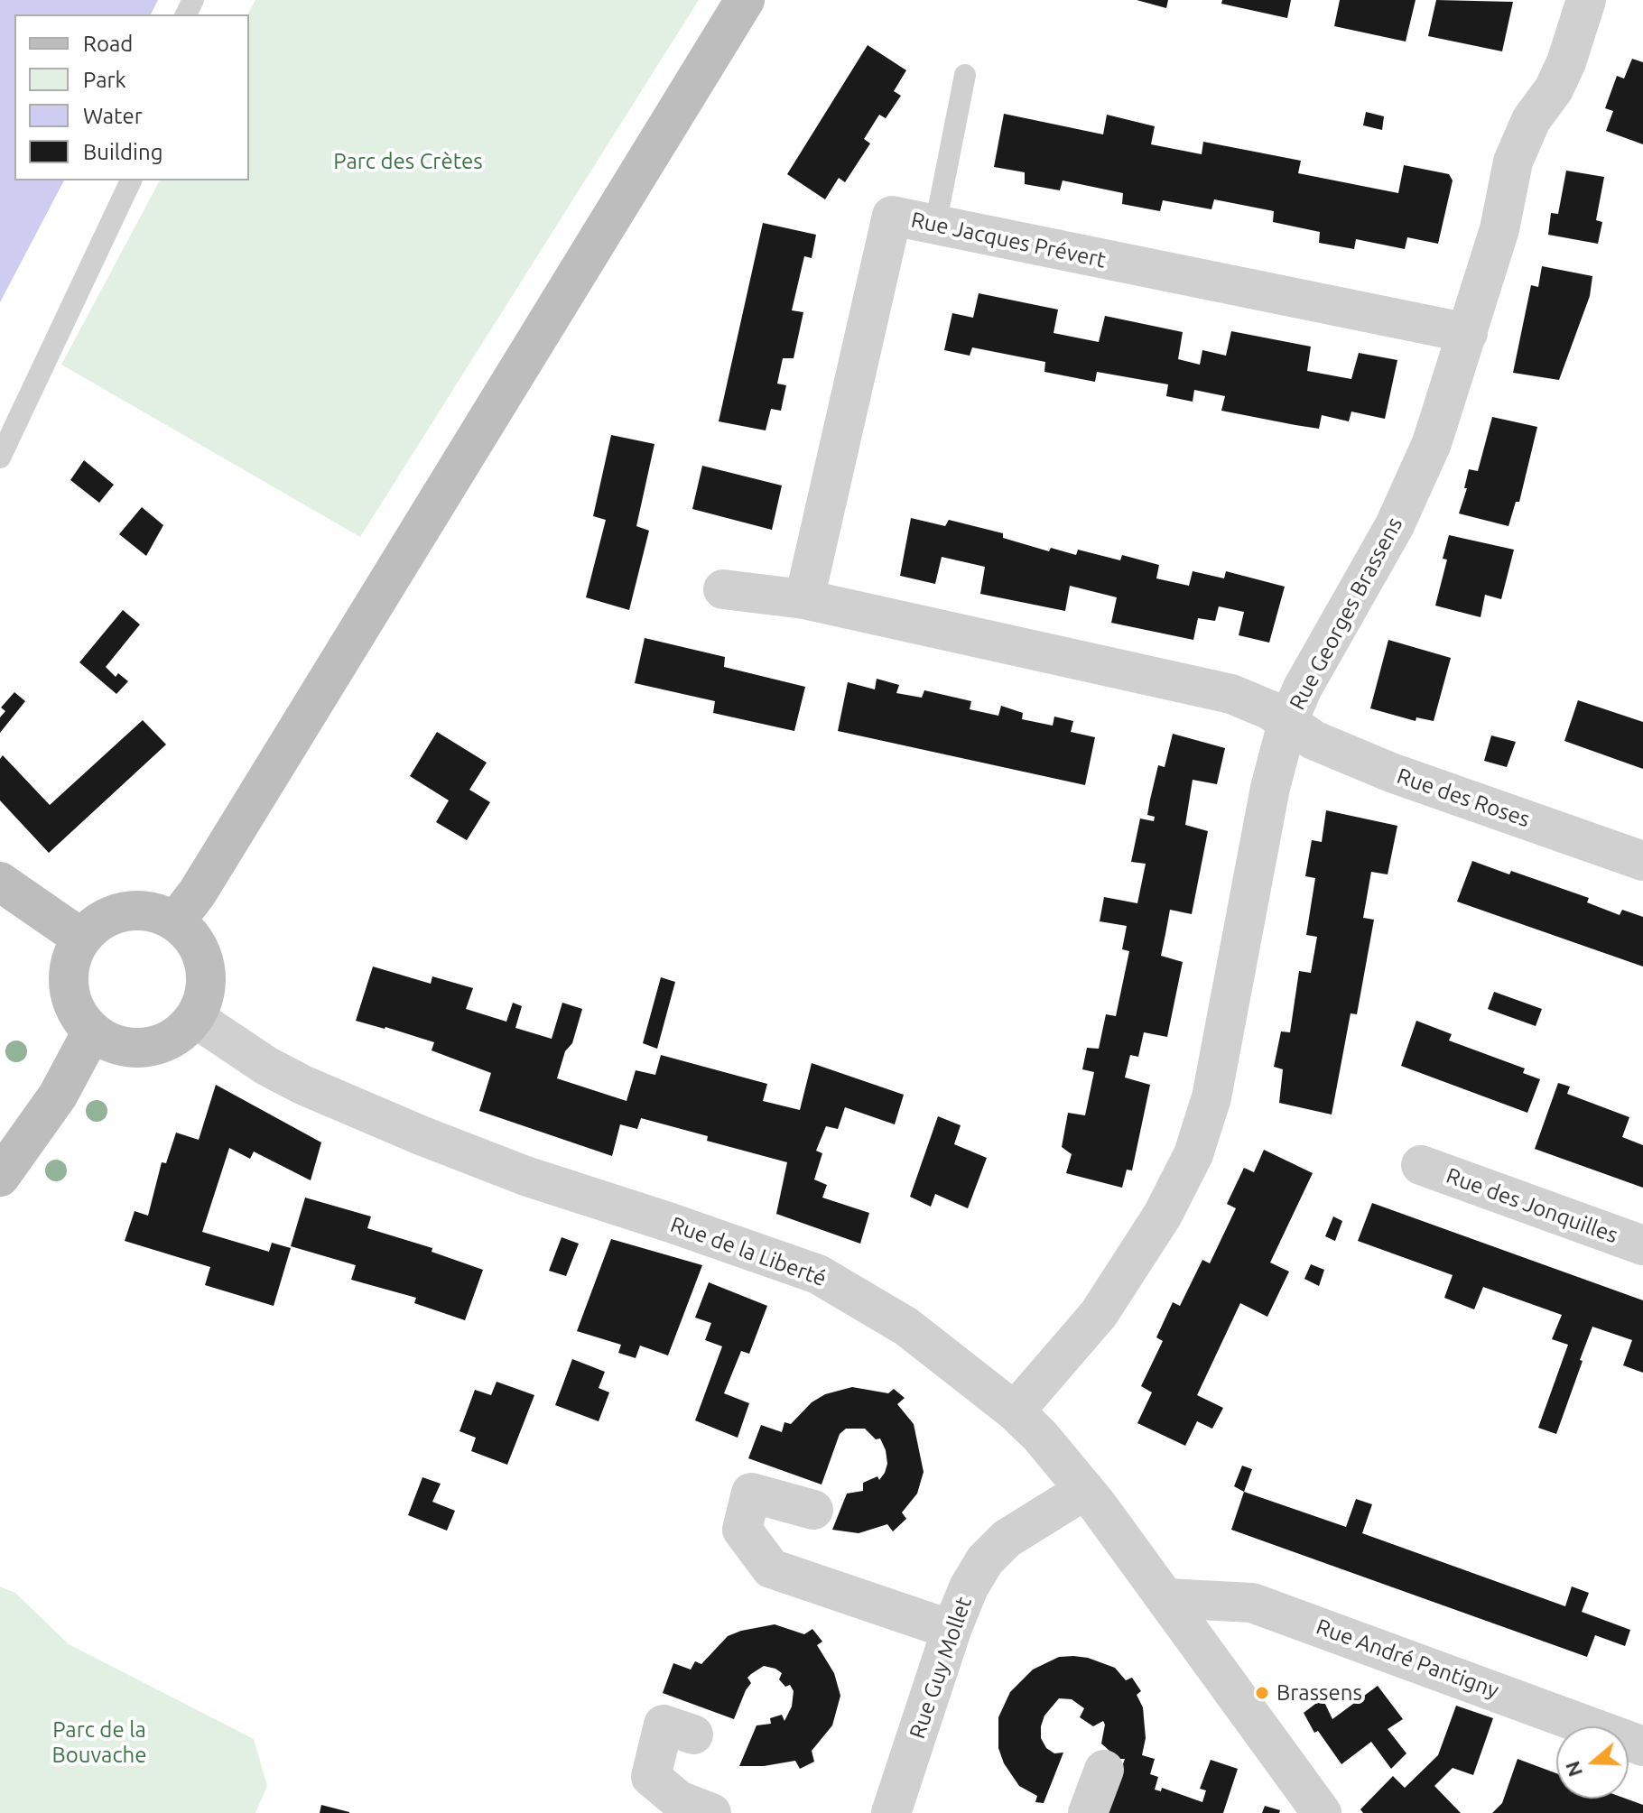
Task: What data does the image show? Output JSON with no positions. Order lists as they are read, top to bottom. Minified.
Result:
{"streets":{"street":["Rue Jacques Prévert","Rue Georges Brassens","Rue des Roses","Rue des Jonquilles","Rue de la Liberté","Rue André Pantigny","Rue Guy Mollet"]},"crossings":[["Rue Jacques Prévert","Rue Georges Brassens"],["Rue Georges Brassens","Rue des Roses"],["Rue Georges Brassens","Rue de la Liberté"],["Rue de la Liberté","Rue André Pantigny"],["Rue de la Liberté","Rue Guy Mollet"]],"parks":["Parc des Crètes","Parc de la Bouvache"],"places":["Brassens"],"legend":["Road","Park","Water","Building"],"north":"left"}
